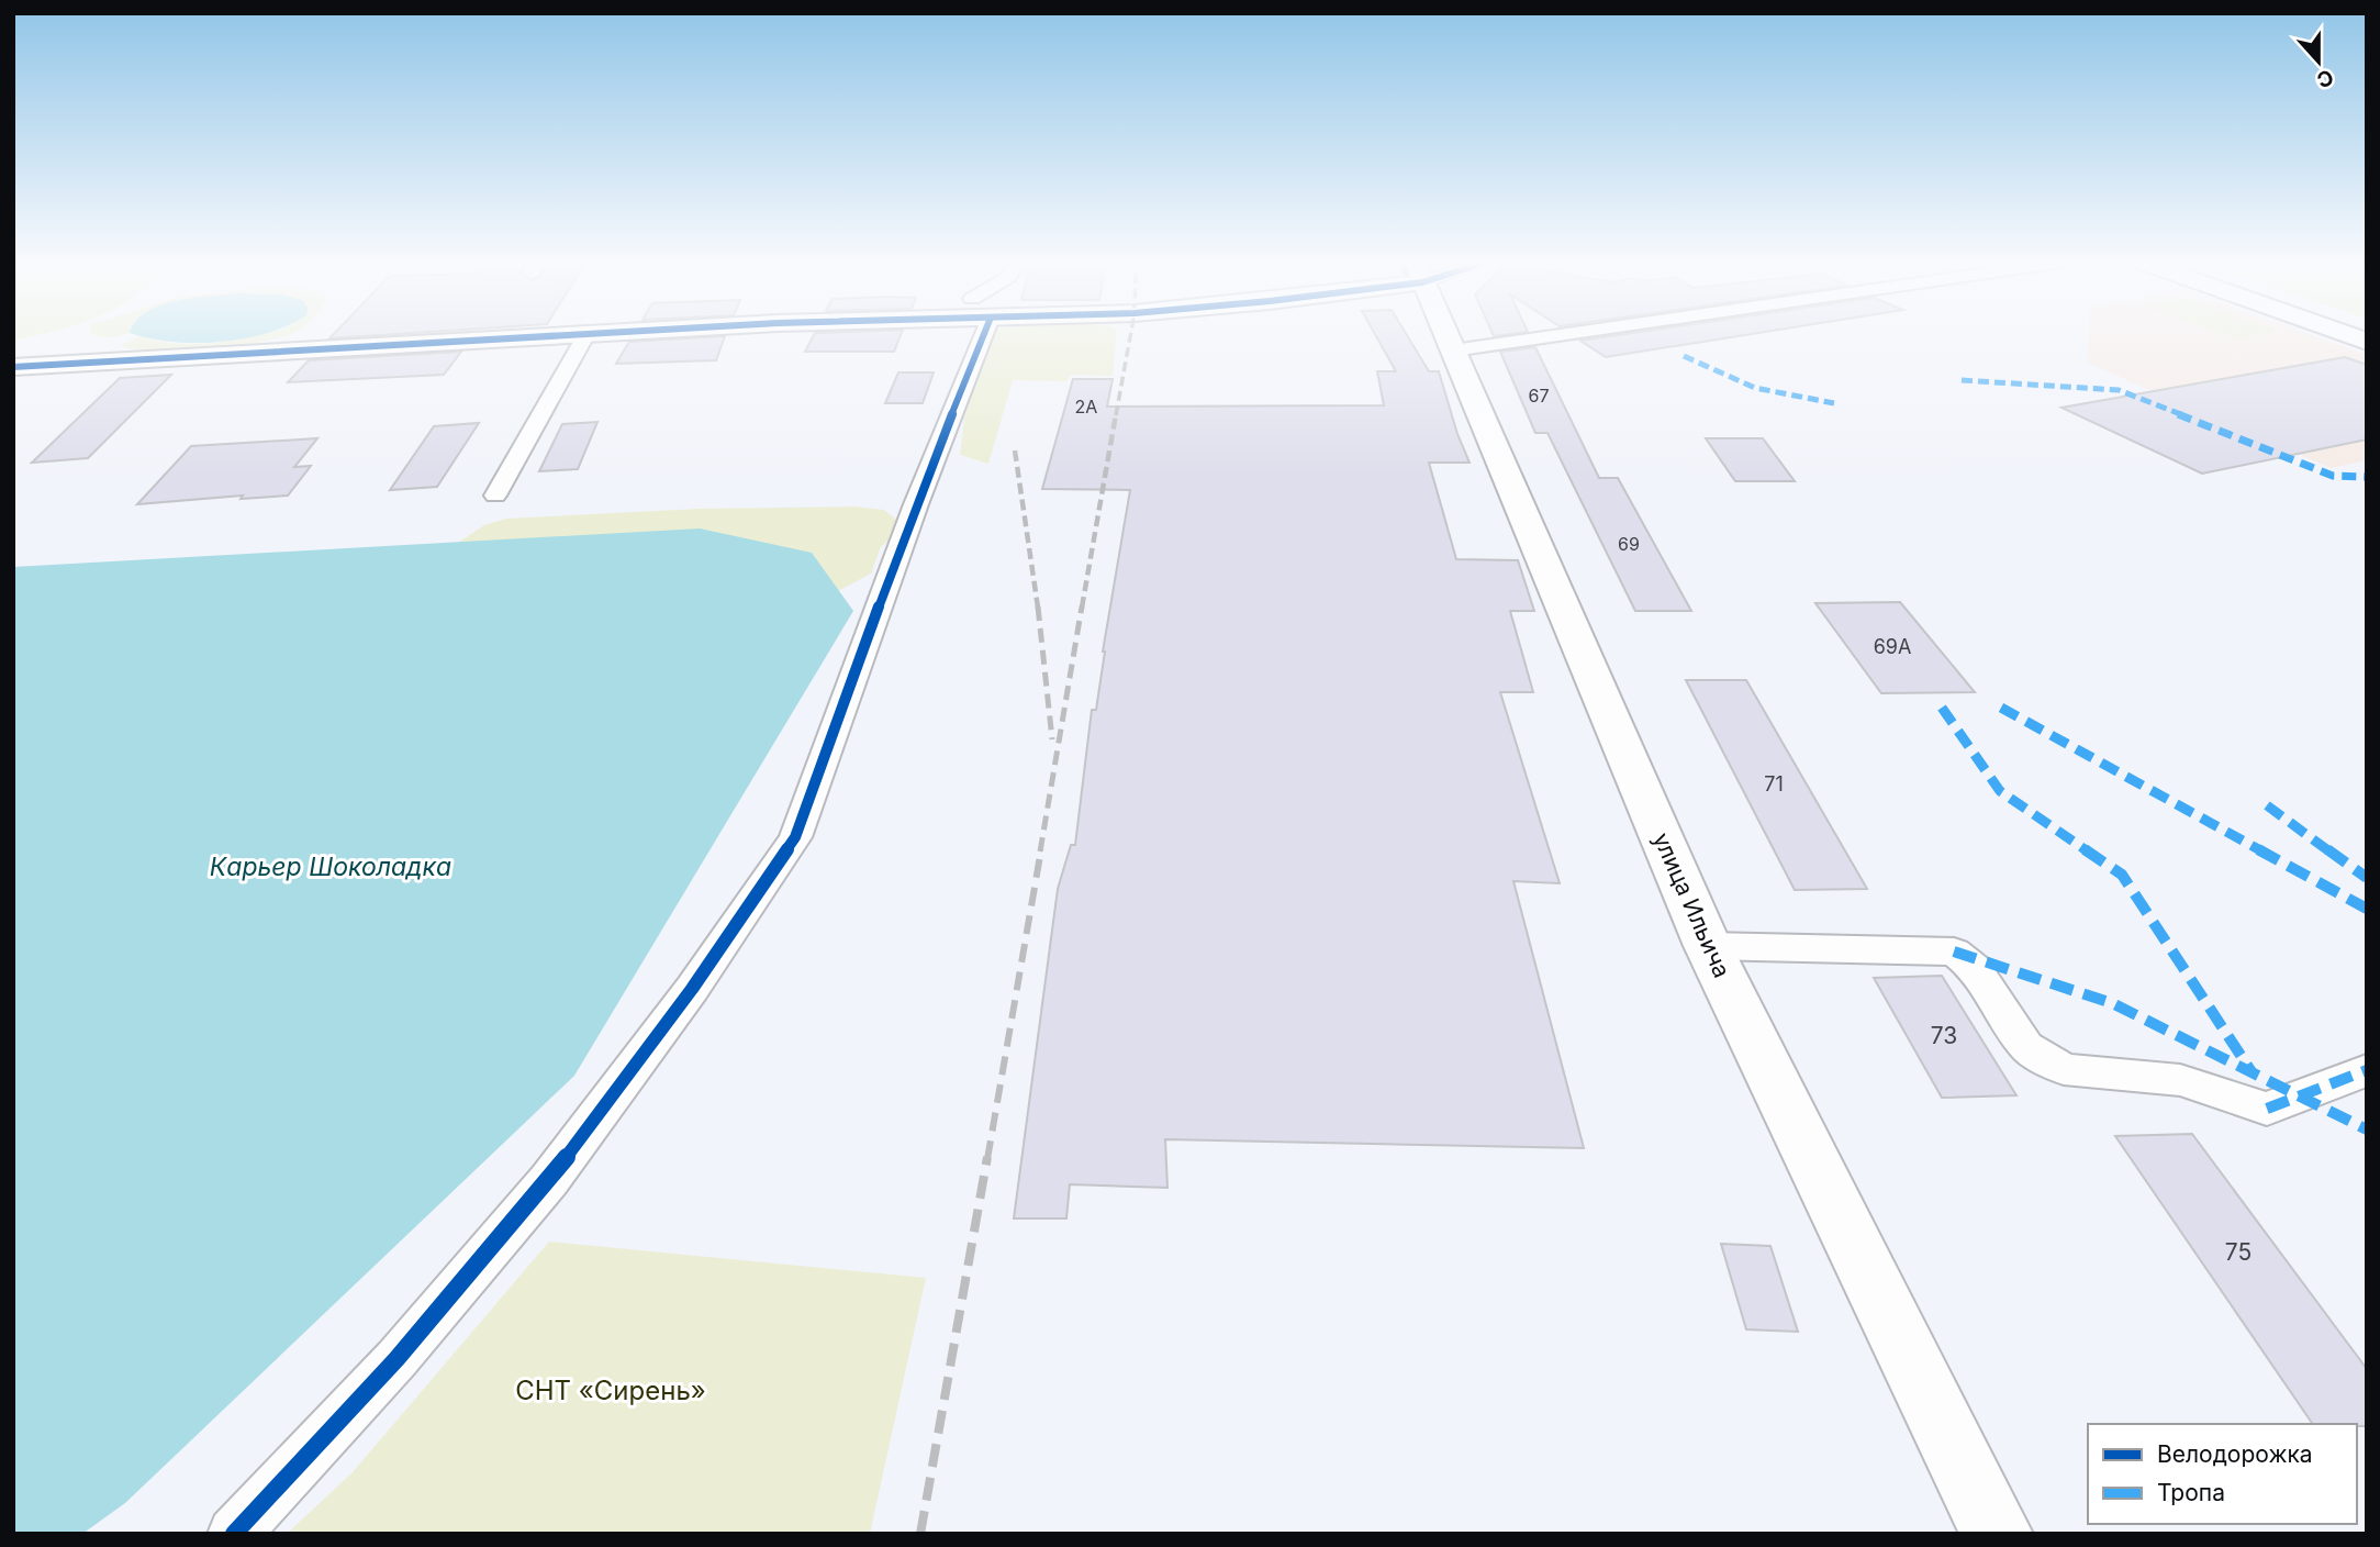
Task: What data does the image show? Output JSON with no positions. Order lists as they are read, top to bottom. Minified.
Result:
{"streets":{"street":["улица Ильича"]},"water":["Карьер Шоколадка"],"parks":["СНТ «Сирень»"],"house_numbers":["67","2А","69","69А","71","73","75"],"legend":["Велодорожка","Тропа"],"north":"bottom"}
